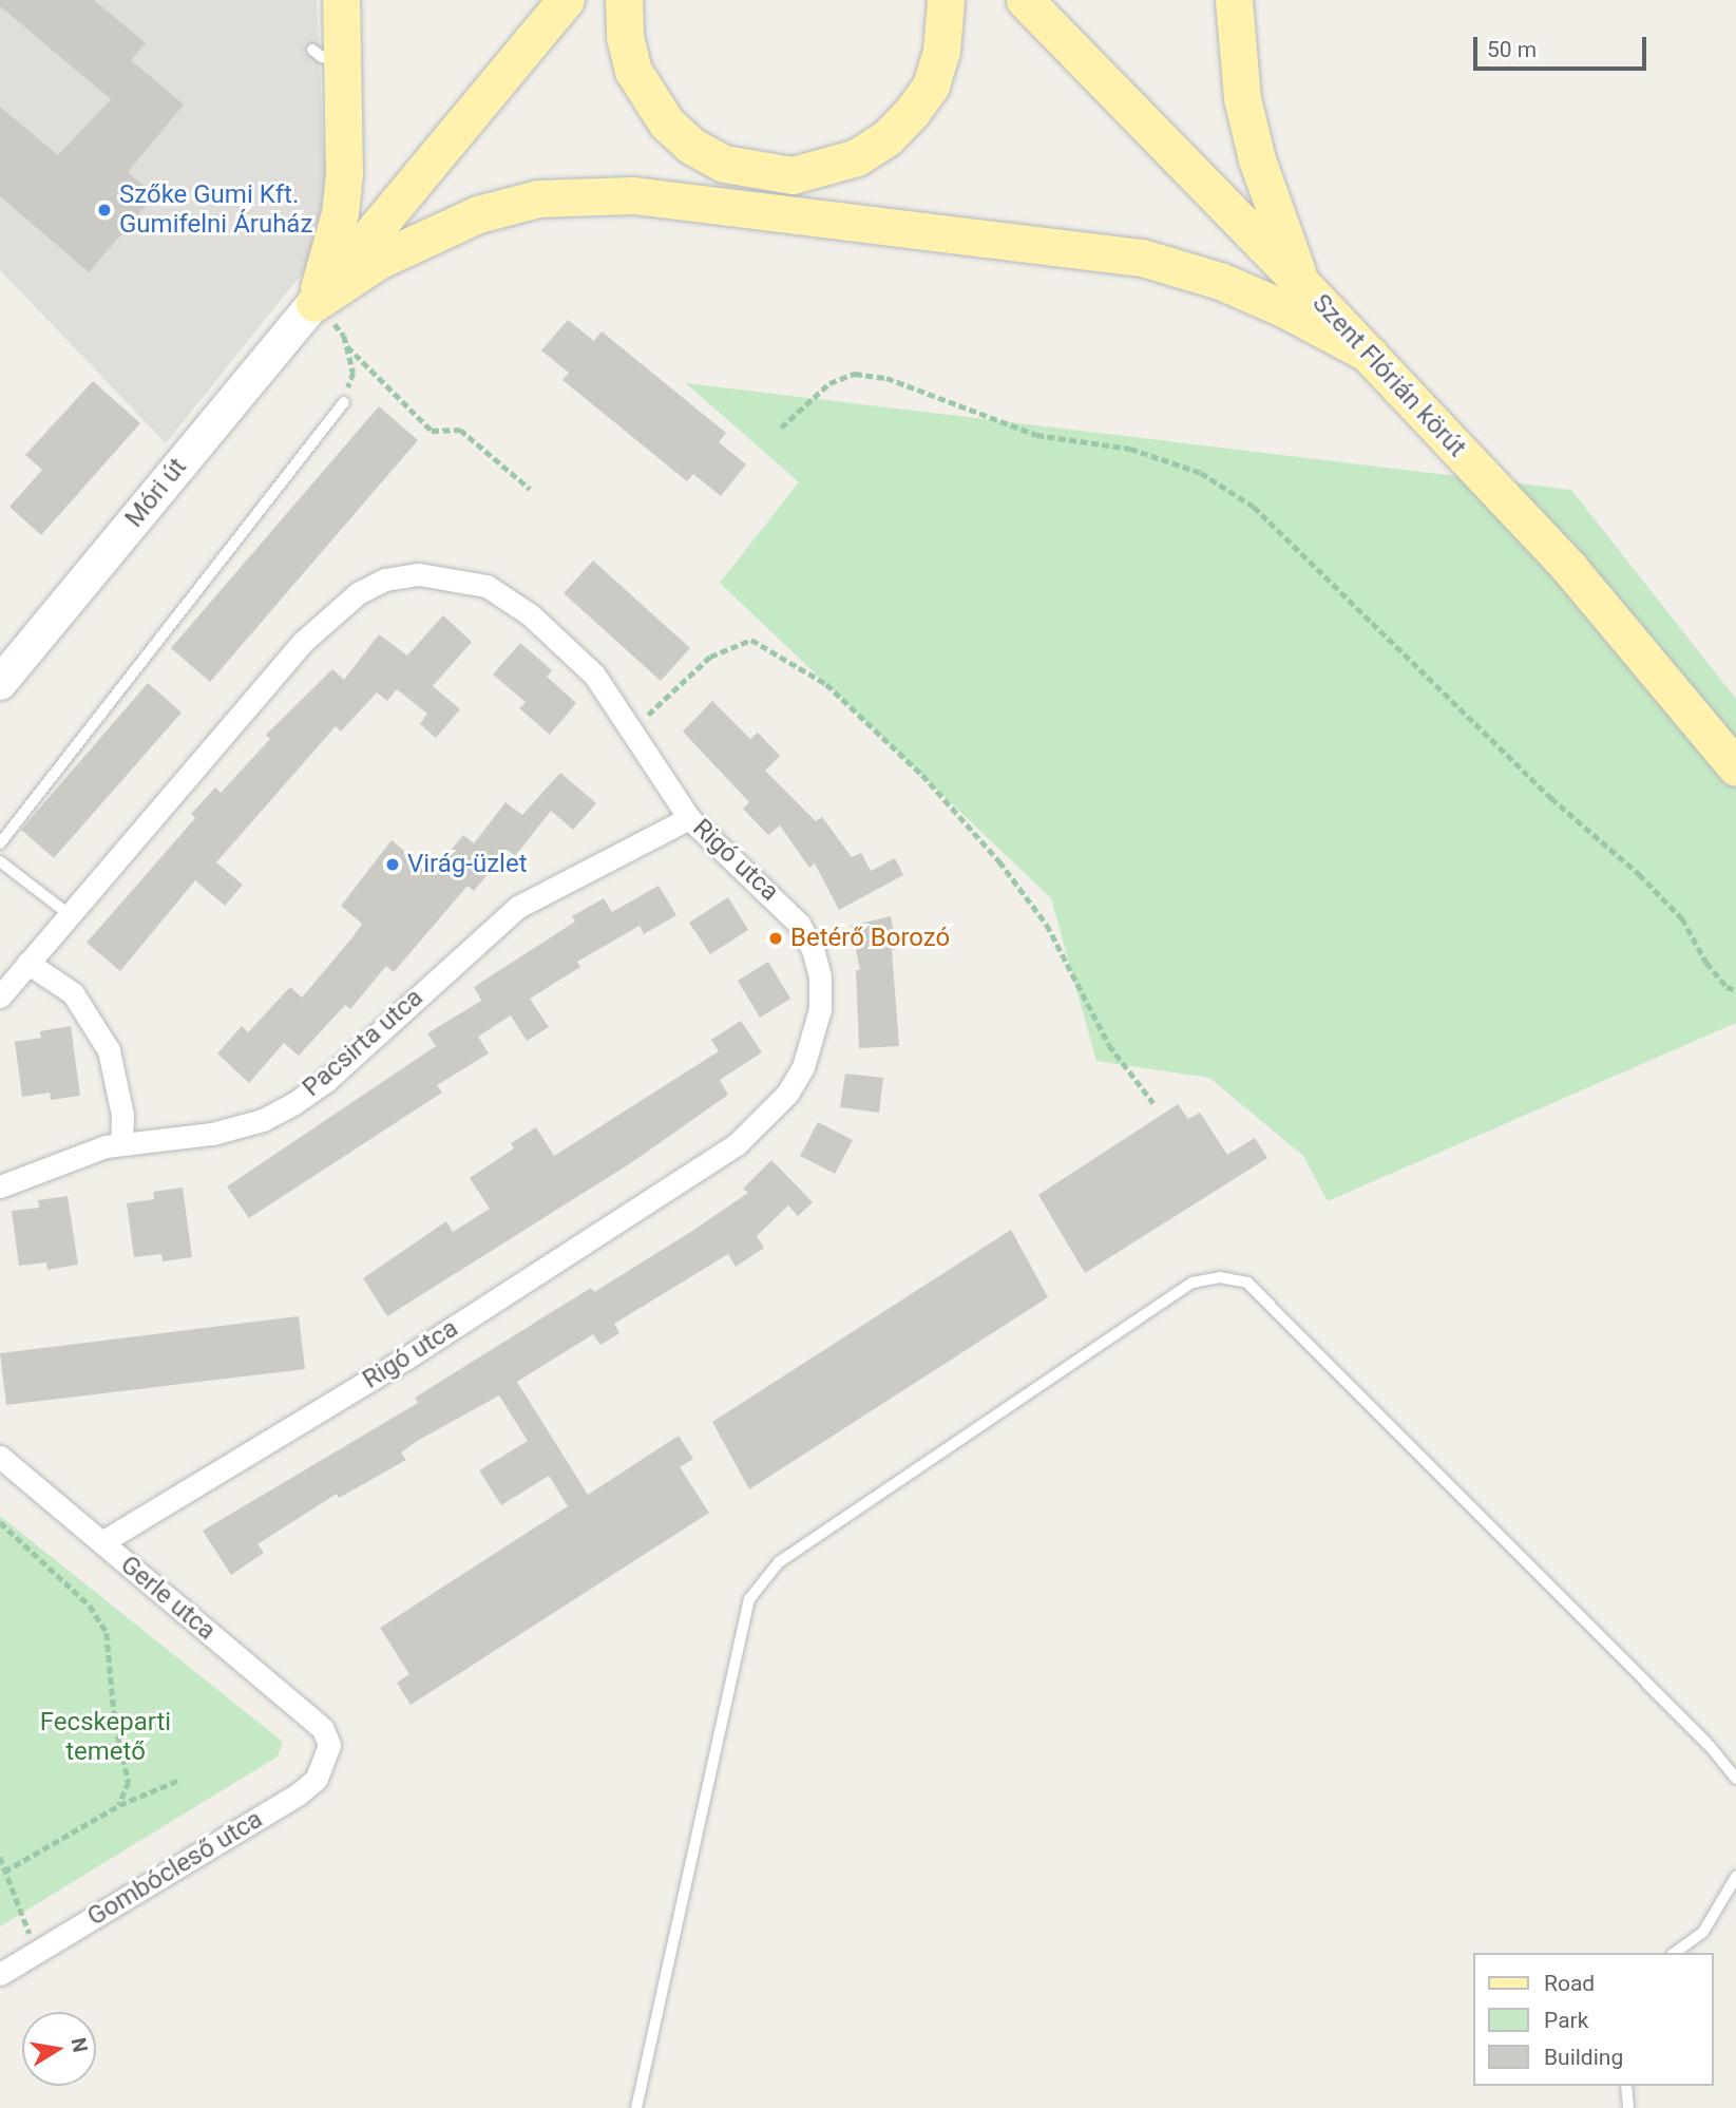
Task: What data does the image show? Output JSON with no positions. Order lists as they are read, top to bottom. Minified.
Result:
{"streets":{"main road":["Szent Flórián körút","Móri út"],"street":["Rigó utca","Pacsirta utca","Gerle utca","Gombócleső utca"]},"crossings":[["Rigó utca","Pacsirta utca"],["Rigó utca","Gerle utca"],["Gerle utca","Gombócleső utca"]],"parks":["Fecskeparti temető"],"places":["Szőke Gumi Kft. Gumifelni Áruház","Virág-üzlet","Betérő Borozó"],"legend":["Road","Park","Building"],"scale_bar":"50 m","north":"right"}
